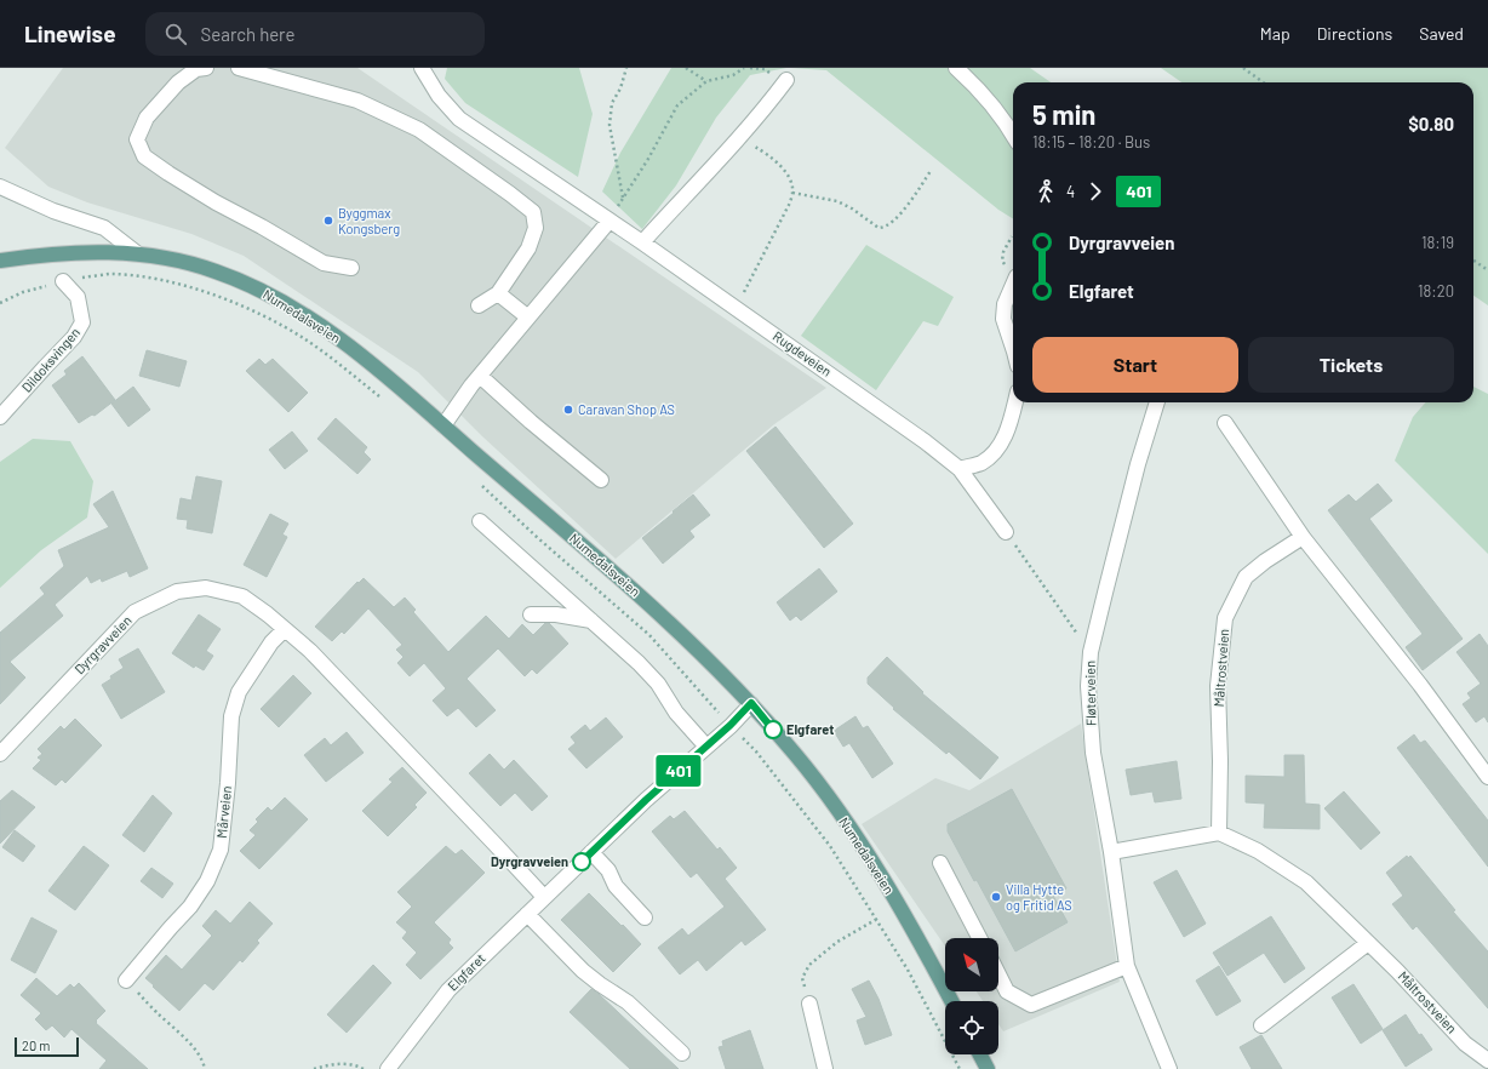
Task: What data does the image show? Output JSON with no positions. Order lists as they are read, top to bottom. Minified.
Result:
{"streets":{"main road":["Numedalsveien"],"street":["Rugdeveien","Dildoksvingen","Dyrgravveien","Måltrostveien","Fløterveien","Mårveien","Elgfaret"]},"crossings":[["Numedalsveien","Elgfaret"],["Dyrgravveien","Mårveien"],["Dyrgravveien","Elgfaret"]],"places":["Byggmax Kongsberg","Caravan Shop AS","Elgfaret","Dyrgravveien","Villa Hytte og Fritid AS"],"lines":["bus line 401"],"scale_bar":"20 m","north":"top left","page":{"header":"Linewise","search":"Search here","nav":["Map","Directions","Saved"],"on_map":"401","heading":["5 min","18:15 – 18:20 · Bus","$0.80"],"legs":["4","401"],"list":[{"name":"Dyrgravveien","value":"18:19"},{"name":"Elgfaret","value":"18:20"}],"buttons":["Start","Tickets"],"scale":"20 m"}}
